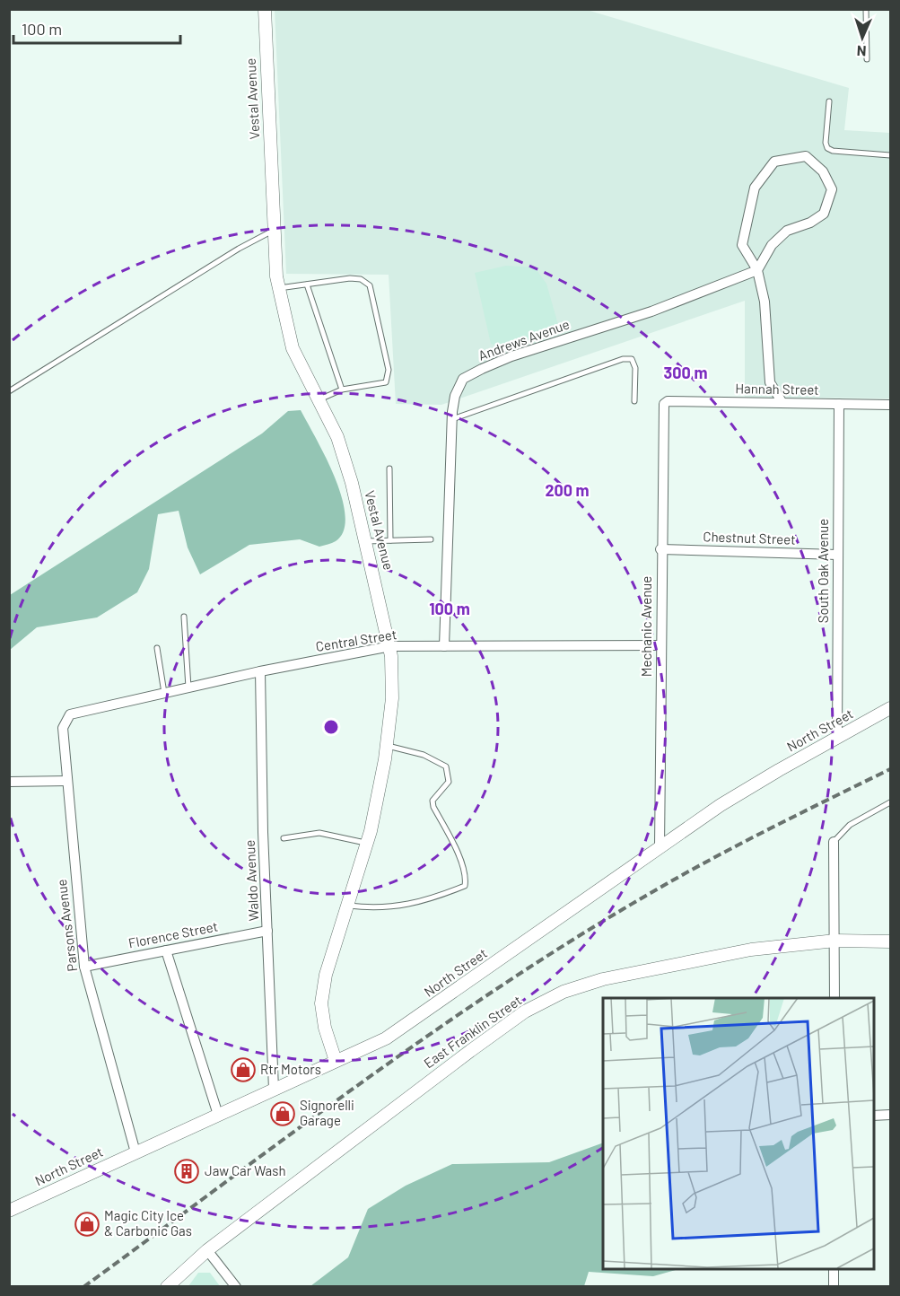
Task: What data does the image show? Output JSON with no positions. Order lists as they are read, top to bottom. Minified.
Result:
{"streets":{"street":["Vestal Avenue","Andrews Avenue","Hannah Street","Chestnut Street","South Oak Avenue","Mechanic Avenue","Central Street","North Street","Waldo Avenue","Parsons Avenue","Florence Street","East Franklin Street"]},"crossings":[["Vestal Avenue","Central Street"],["Vestal Avenue","North Street"],["Andrews Avenue","Central Street"],["Hannah Street","South Oak Avenue"],["Hannah Street","Mechanic Avenue"],["Chestnut Street","South Oak Avenue"],["Chestnut Street","Mechanic Avenue"],["South Oak Avenue","North Street"],["Mechanic Avenue","Central Street"],["Mechanic Avenue","North Street"],["Central Street","Waldo Avenue"],["Central Street","Parsons Avenue"],["North Street","Waldo Avenue"],["North Street","Parsons Avenue"],["Waldo Avenue","Florence Street"],["Parsons Avenue","Florence Street"]],"places":{"shop":["Rtr Motors","Signorelli Garage","Magic City Ice & Carbonic Gas"],"building":["Jaw Car Wash"]},"scale_bar":"100 m","north":"bottom","rings":["300 m","200 m","100 m"]}
